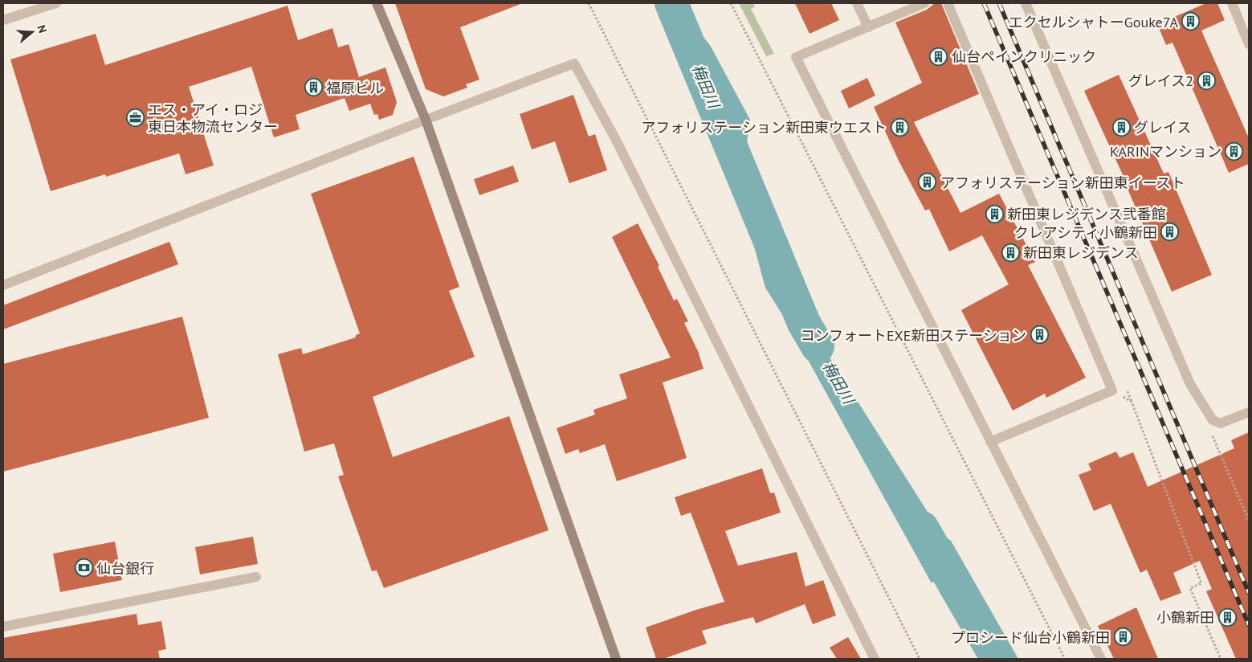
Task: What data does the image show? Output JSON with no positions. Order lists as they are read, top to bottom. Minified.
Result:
{"water":["梅田川"],"places":{"building":["エクセルシャトーGouke7A","仙台ペインクリニック","グレイス2","福原ビル","アフォリステーション新田東ウエスト","グレイス","KARINマンション","アフォリステーション新田東イースト","新田東レジデンス弐番館","クレアシティ小鶴新田","新田東レジデンス","コンフォートEXE新田ステーション","小鶴新田","プロシード仙台小鶴新田"],"office":["エス・アイ・ロジ 東日本物流センター"],"bank":["仙台銀行"]},"north":"right"}
